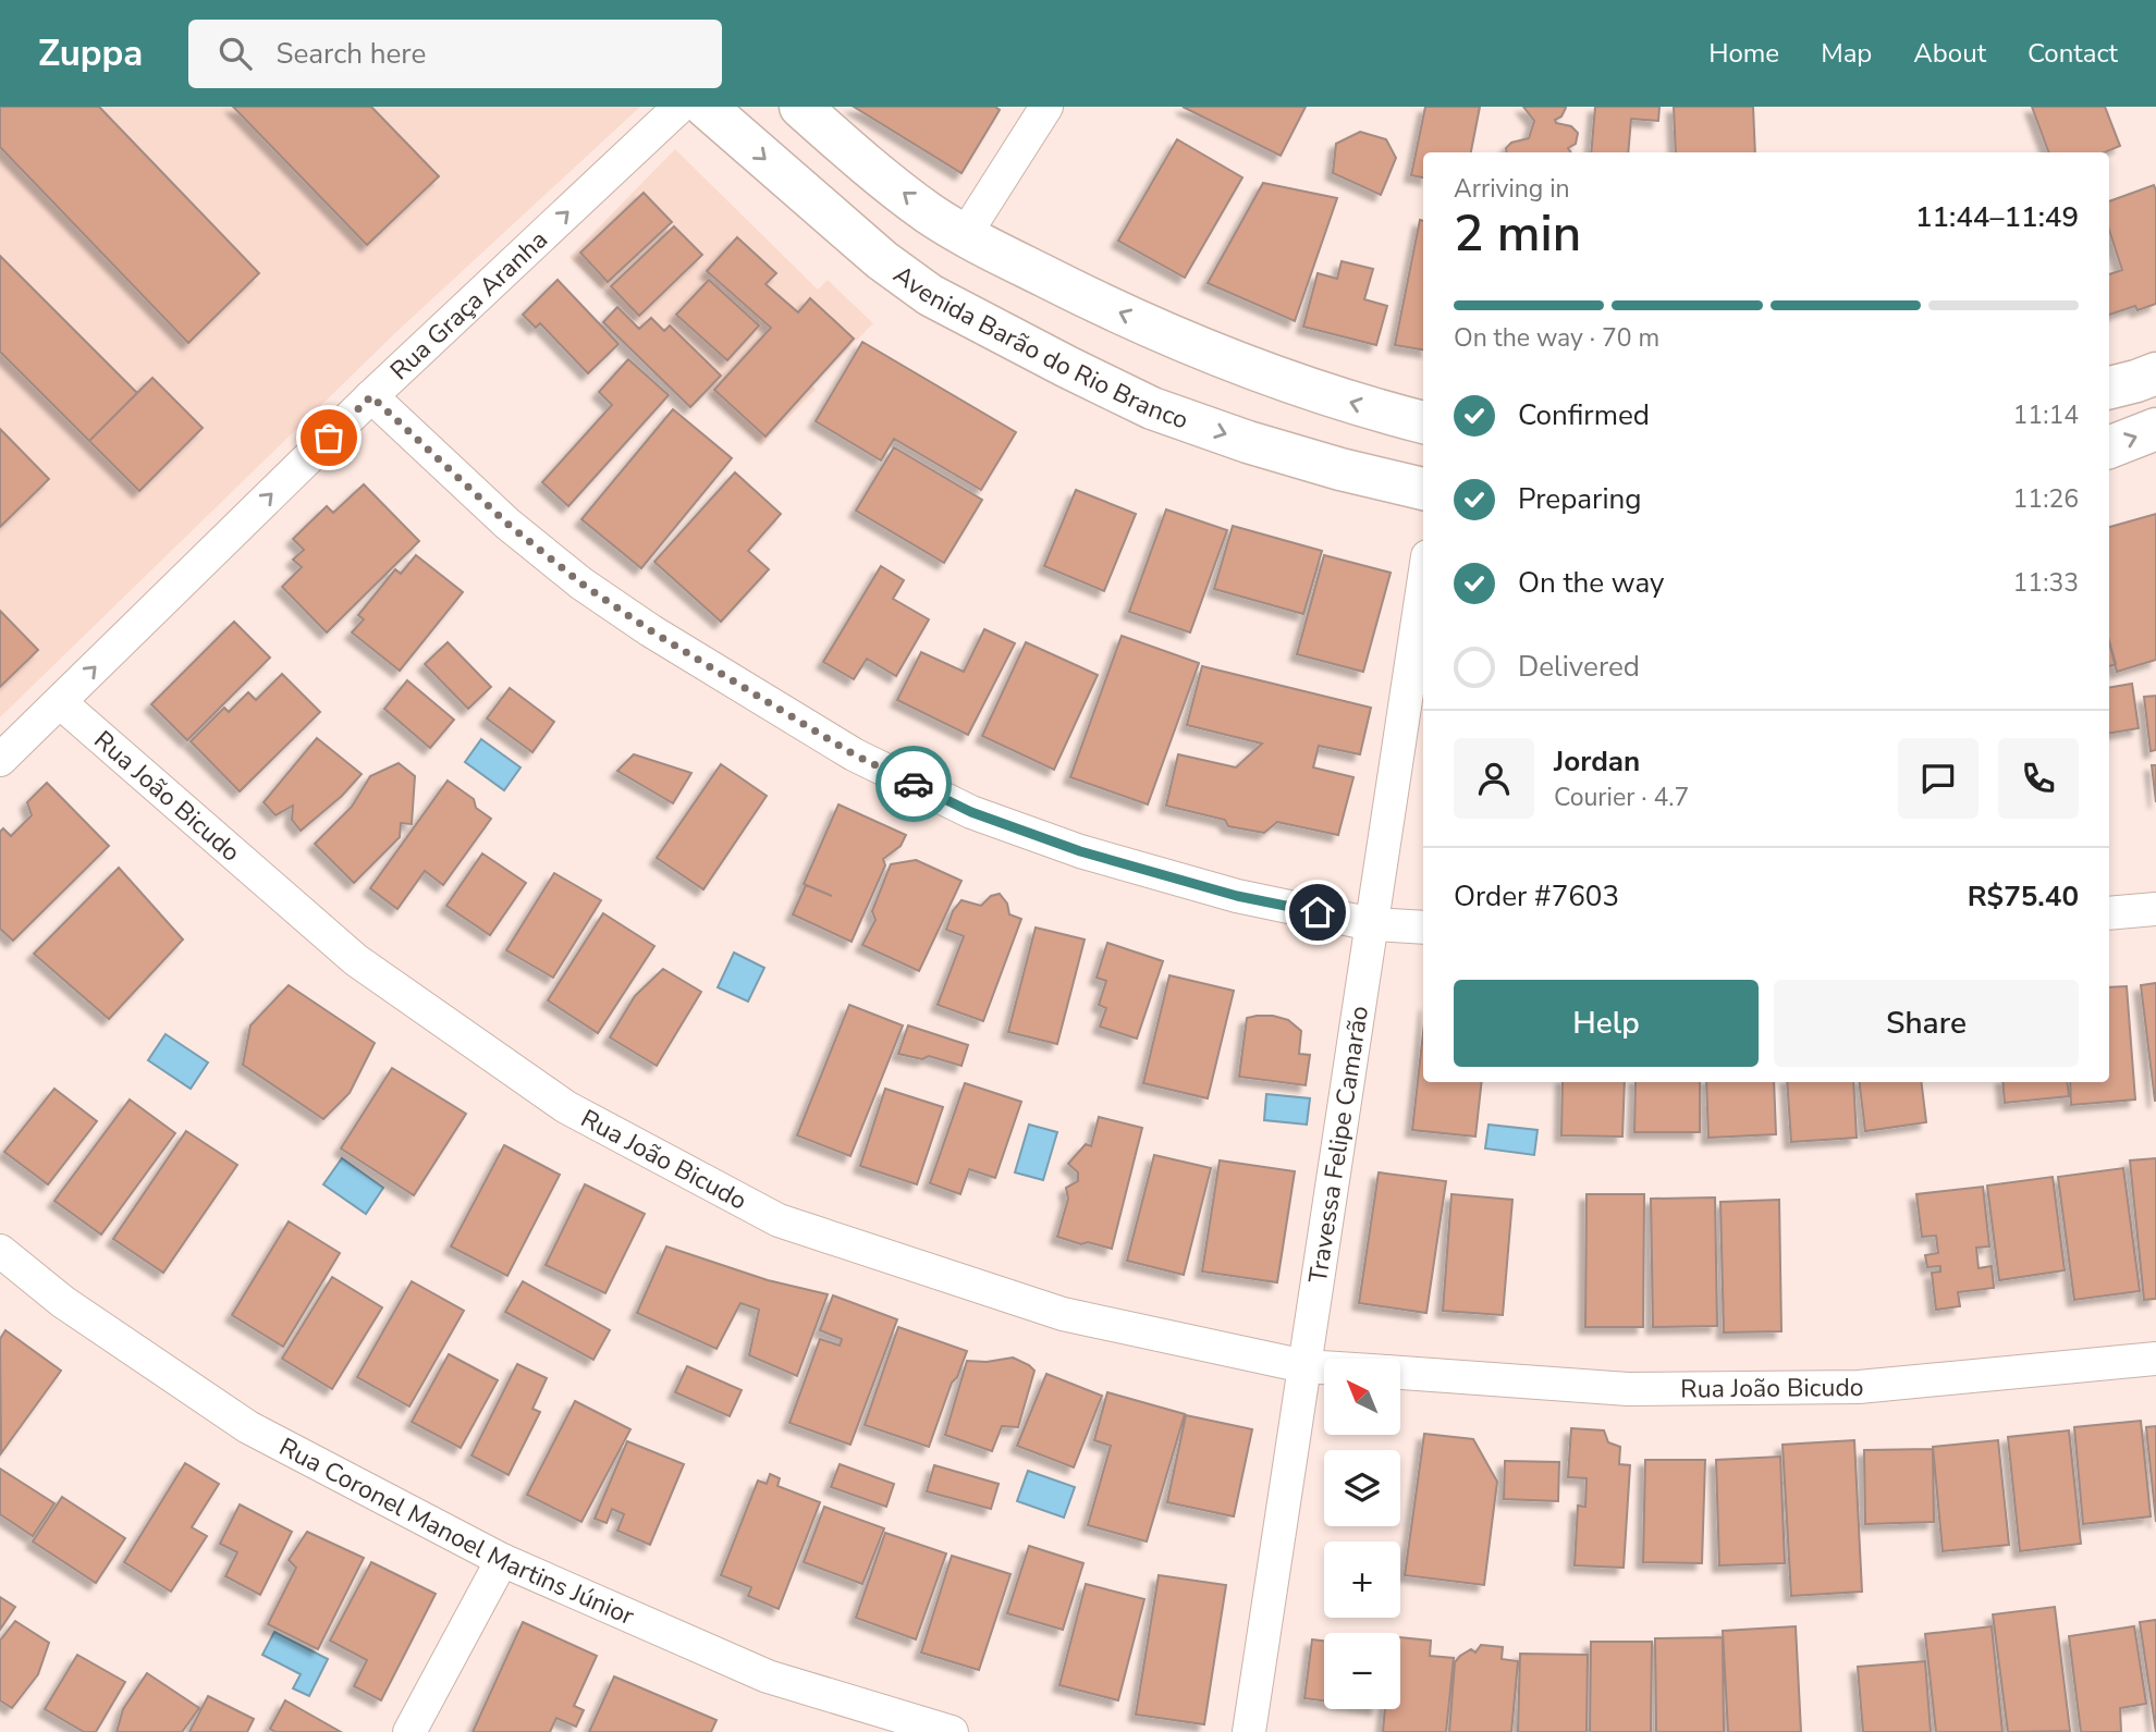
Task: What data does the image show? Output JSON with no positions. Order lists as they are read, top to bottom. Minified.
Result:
{"streets":{"main road":["Avenida Barão do Rio Branco"],"street":["Rua Graça Aranha","Rua João Bicudo","Travessa Felipe Camarão","Rua Coronel Manoel Martins Júnior"]},"crossings":[["Rua Graça Aranha","Rua João Bicudo"],["Rua João Bicudo","Travessa Felipe Camarão"]],"one_way":["Rua Graça Aranha"],"north":"top left","page":{"header":"Zuppa","search":"Search here","nav":["Home","Map","About","Contact"],"heading":["2 min","Arriving in","11:44–11:49"],"panel":["Jordan","Courier · 4.7","Order #7603","R$75.40"],"bar":"On the way · 70 m","list":[["Confirmed","11:14"],["Preparing","11:26"],["On the way","11:33"],"Delivered"],"buttons":["Help","Share"],"map_buttons":["+","−"]}}
